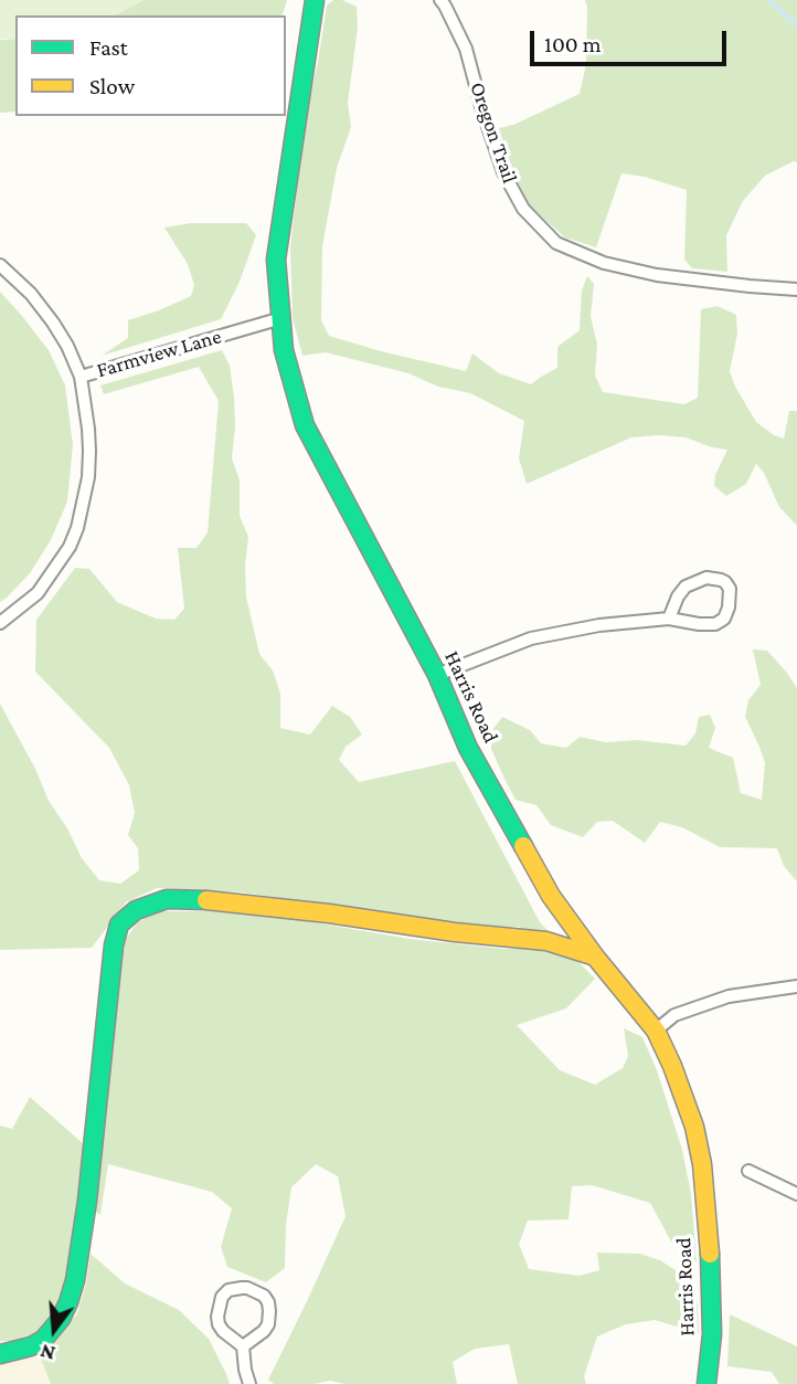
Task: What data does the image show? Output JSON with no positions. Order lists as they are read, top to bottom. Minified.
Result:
{"streets":{"street":["Oregon Trail","Farmview Lane","Harris Road"]},"crossings":[["Farmview Lane","Harris Road"]],"legend":["Fast","Slow"],"scale_bar":"100 m","north":"bottom"}
